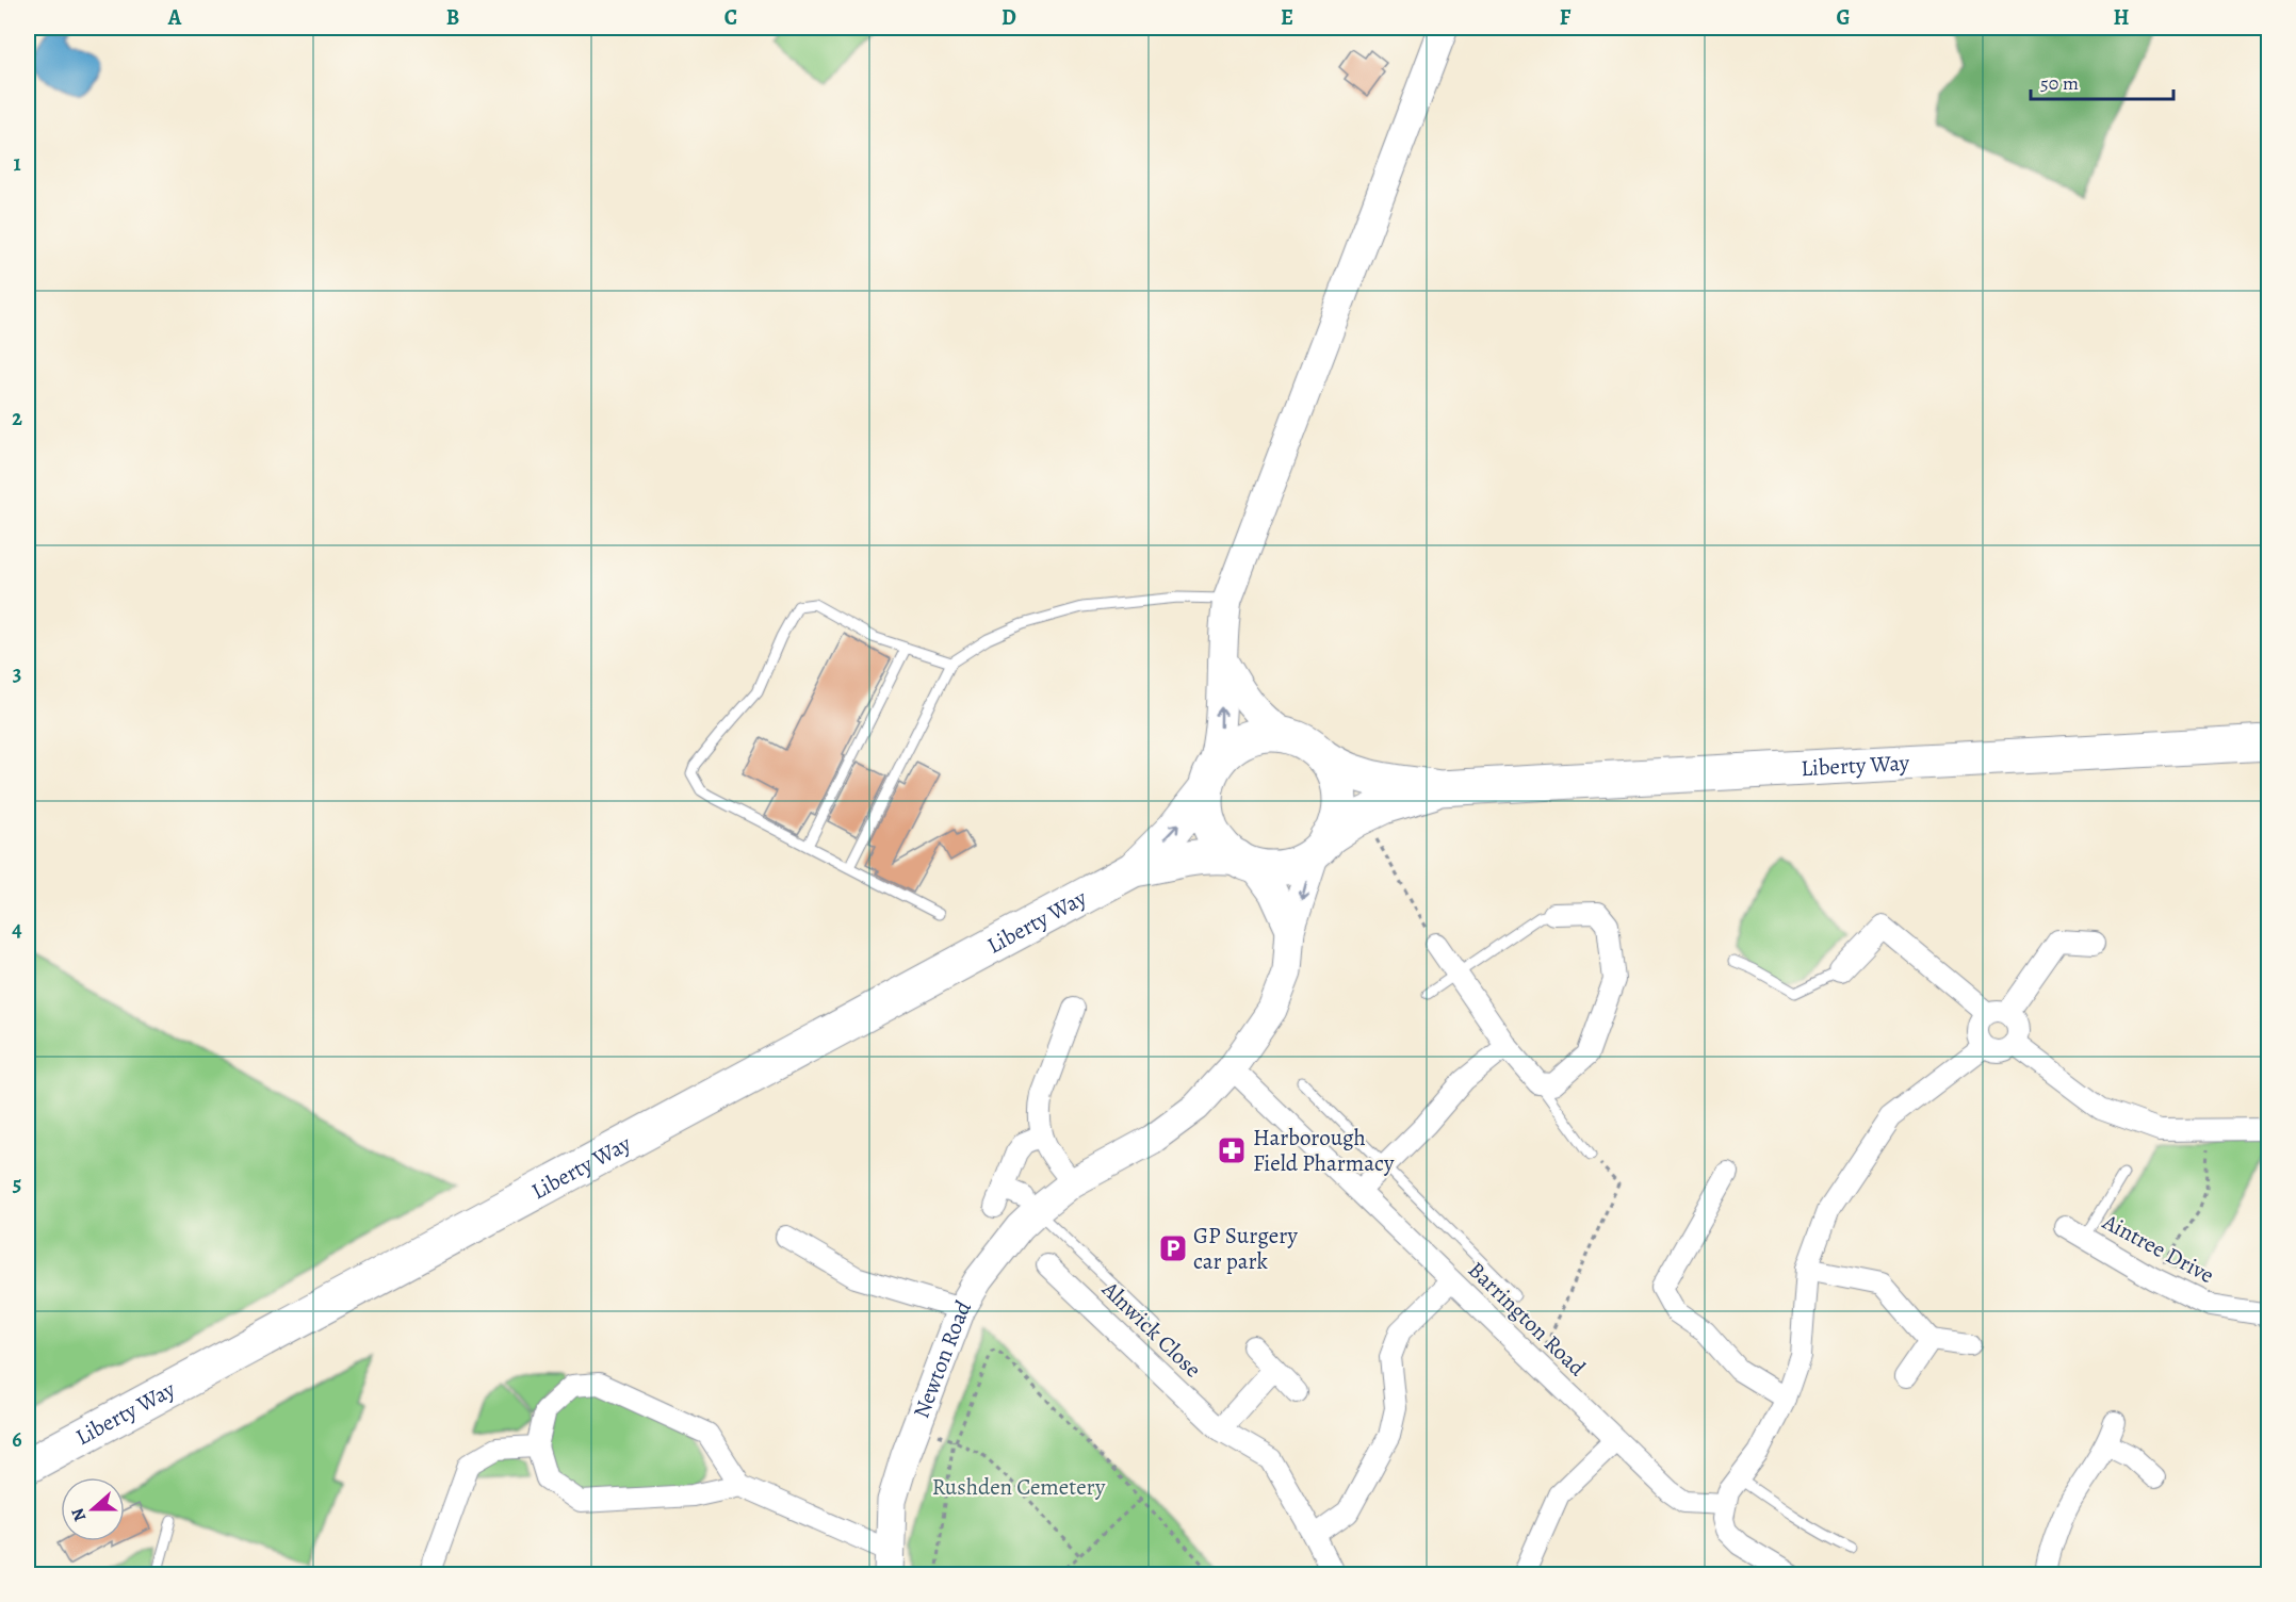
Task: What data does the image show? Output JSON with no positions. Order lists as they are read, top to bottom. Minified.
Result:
{"streets":{"highway":["Liberty Way"],"street":["Aintree Drive","Barrington Road","Alnwick Close","Newton Road"]},"crossings":[["Liberty Way","Newton Road"],["Barrington Road","Newton Road"]],"parks":["Rushden Cemetery"],"places":{"pharmacy":["Harborough Field Pharmacy"],"parking":["GP Surgery car park"]},"scale_bar":"50 m","north":"left","grid":{"columns":["A","B","C","D","E","F","G","H"],"rows":["1","2","3","4","5","6"]}}
